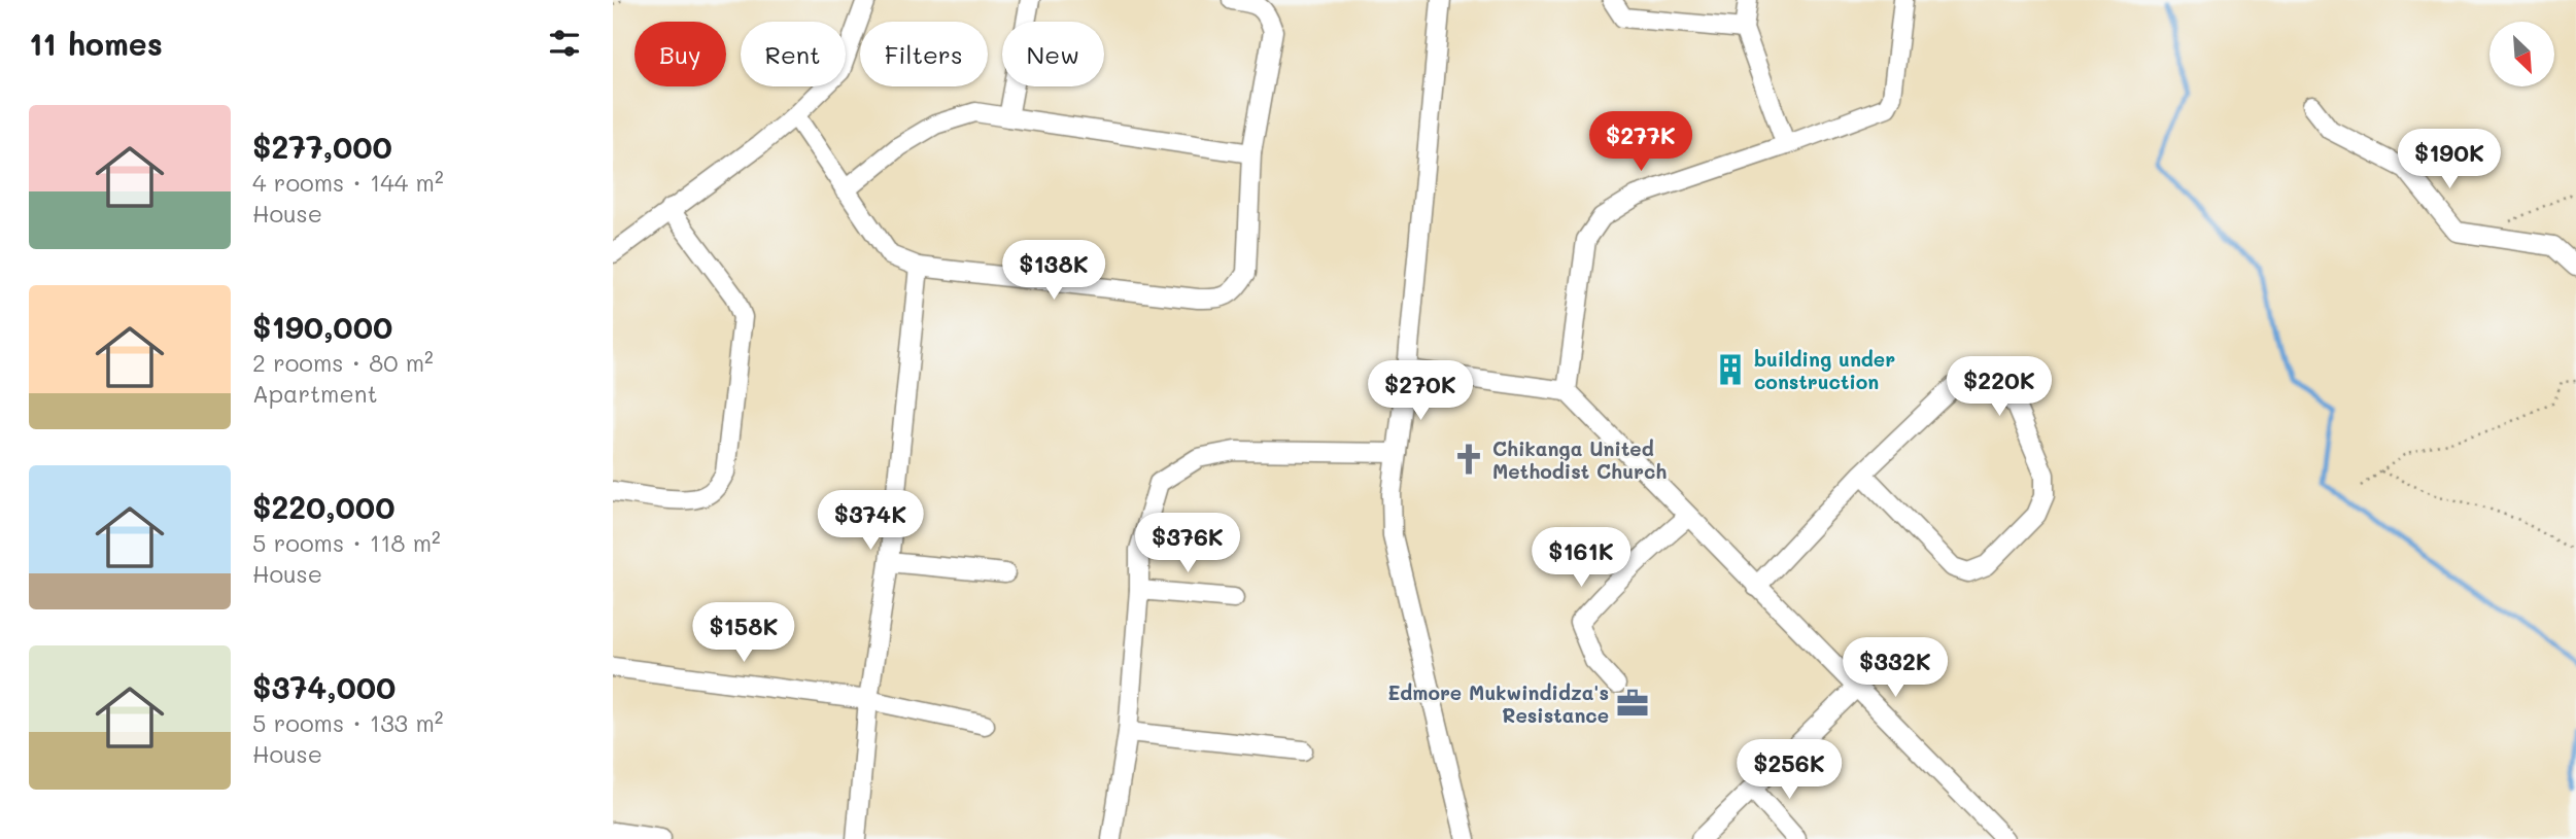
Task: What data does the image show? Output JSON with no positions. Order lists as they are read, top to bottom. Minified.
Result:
{"places":{"building":["building under construction"],"church":["Chikanga United Methodist Church"],"office":["Edmore Mukwindidza's Resistance"]},"north":"bottom right","page":{"heading":"11 homes","chip":["Buy","Rent","Filters","New"],"list":[{"name":"$277,000","note":"4 rooms · 144 m² · House"},{"name":"$190,000","note":"2 rooms · 80 m² · Apartment"},{"name":"$220,000","note":"5 rooms · 118 m² · House"},{"name":"$374,000","note":"5 rooms · 133 m² · House"}],"price":["$277K","$190K","$138K","$220K","$270K","$374K","$376K","$161K","$158K","$332K","$256K"]}}
